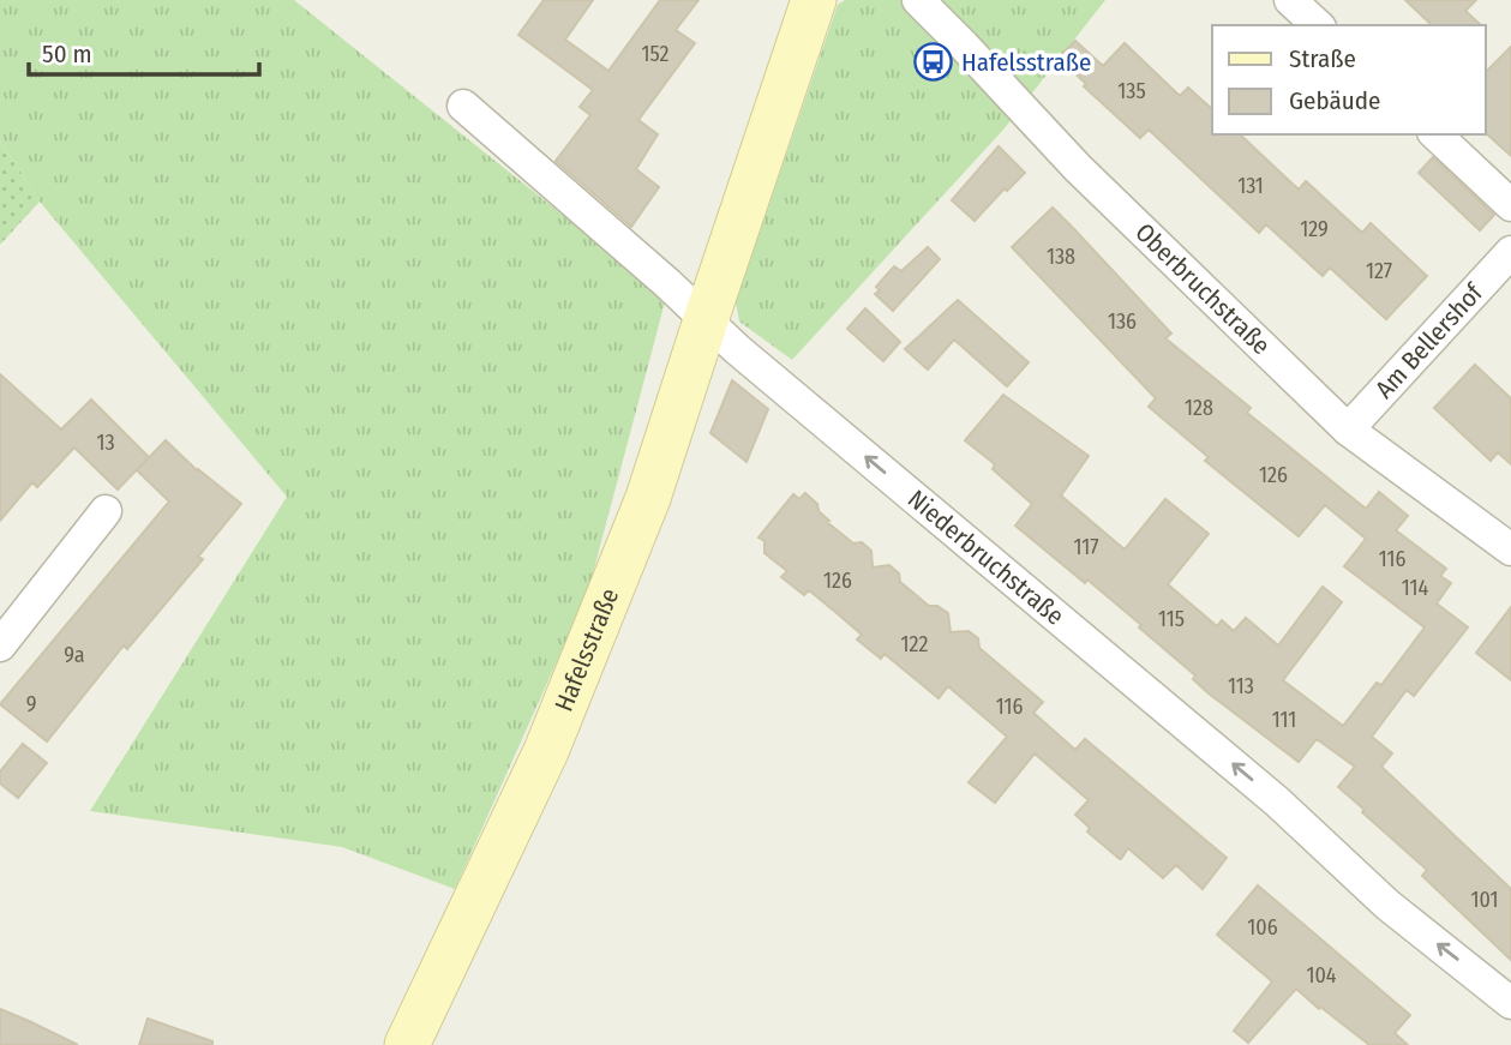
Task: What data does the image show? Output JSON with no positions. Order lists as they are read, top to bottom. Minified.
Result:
{"streets":{"main road":["Hafelsstraße"],"street":["Oberbruchstraße","Am Bellershof","Niederbruchstraße"]},"crossings":[["Oberbruchstraße","Am Bellershof"],["Niederbruchstraße","Hafelsstraße"]],"one_way":["Niederbruchstraße"],"places":{"bus stop":["Hafelsstraße"]},"house_numbers":["152","135","131","129","138","127","136","128","13","126","117","116","126","114","115","122","9a","113","9","116","111","101","106","104"],"legend":["Straße","Gebäude"],"scale_bar":"50 m"}
